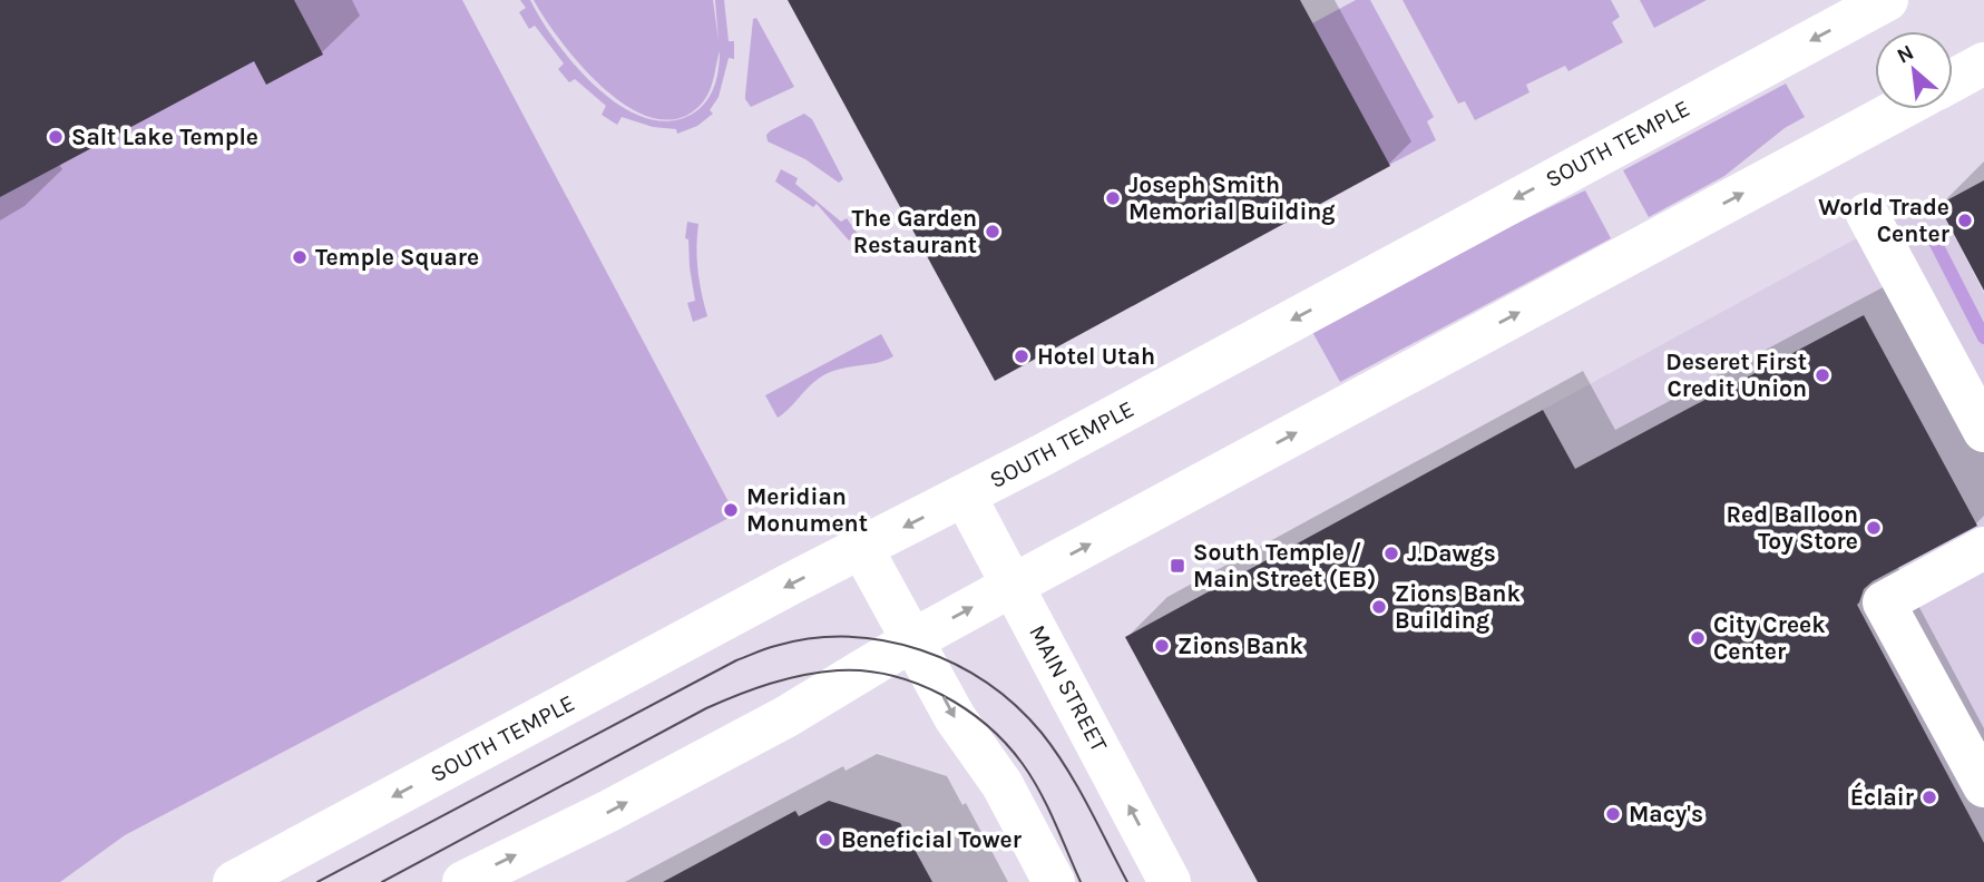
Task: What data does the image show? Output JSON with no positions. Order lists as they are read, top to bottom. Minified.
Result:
{"streets":{"street":["SOUTH TEMPLE","MAIN STREET"]},"crossings":[["SOUTH TEMPLE","MAIN STREET"]],"places":{"other":["Salt Lake Temple","Joseph Smith Memorial Building","World Trade Center","The Garden Restaurant","Temple Square","Hotel Utah","Deseret First Credit Union","Meridian Monument","Red Balloon Toy Store","J.Dawgs","Zions Bank Building","City Creek Center","Zions Bank","Éclair","Macy's","Beneficial Tower"],"transit":["South Temple / Main Street (EB)"]},"north":"top left"}
